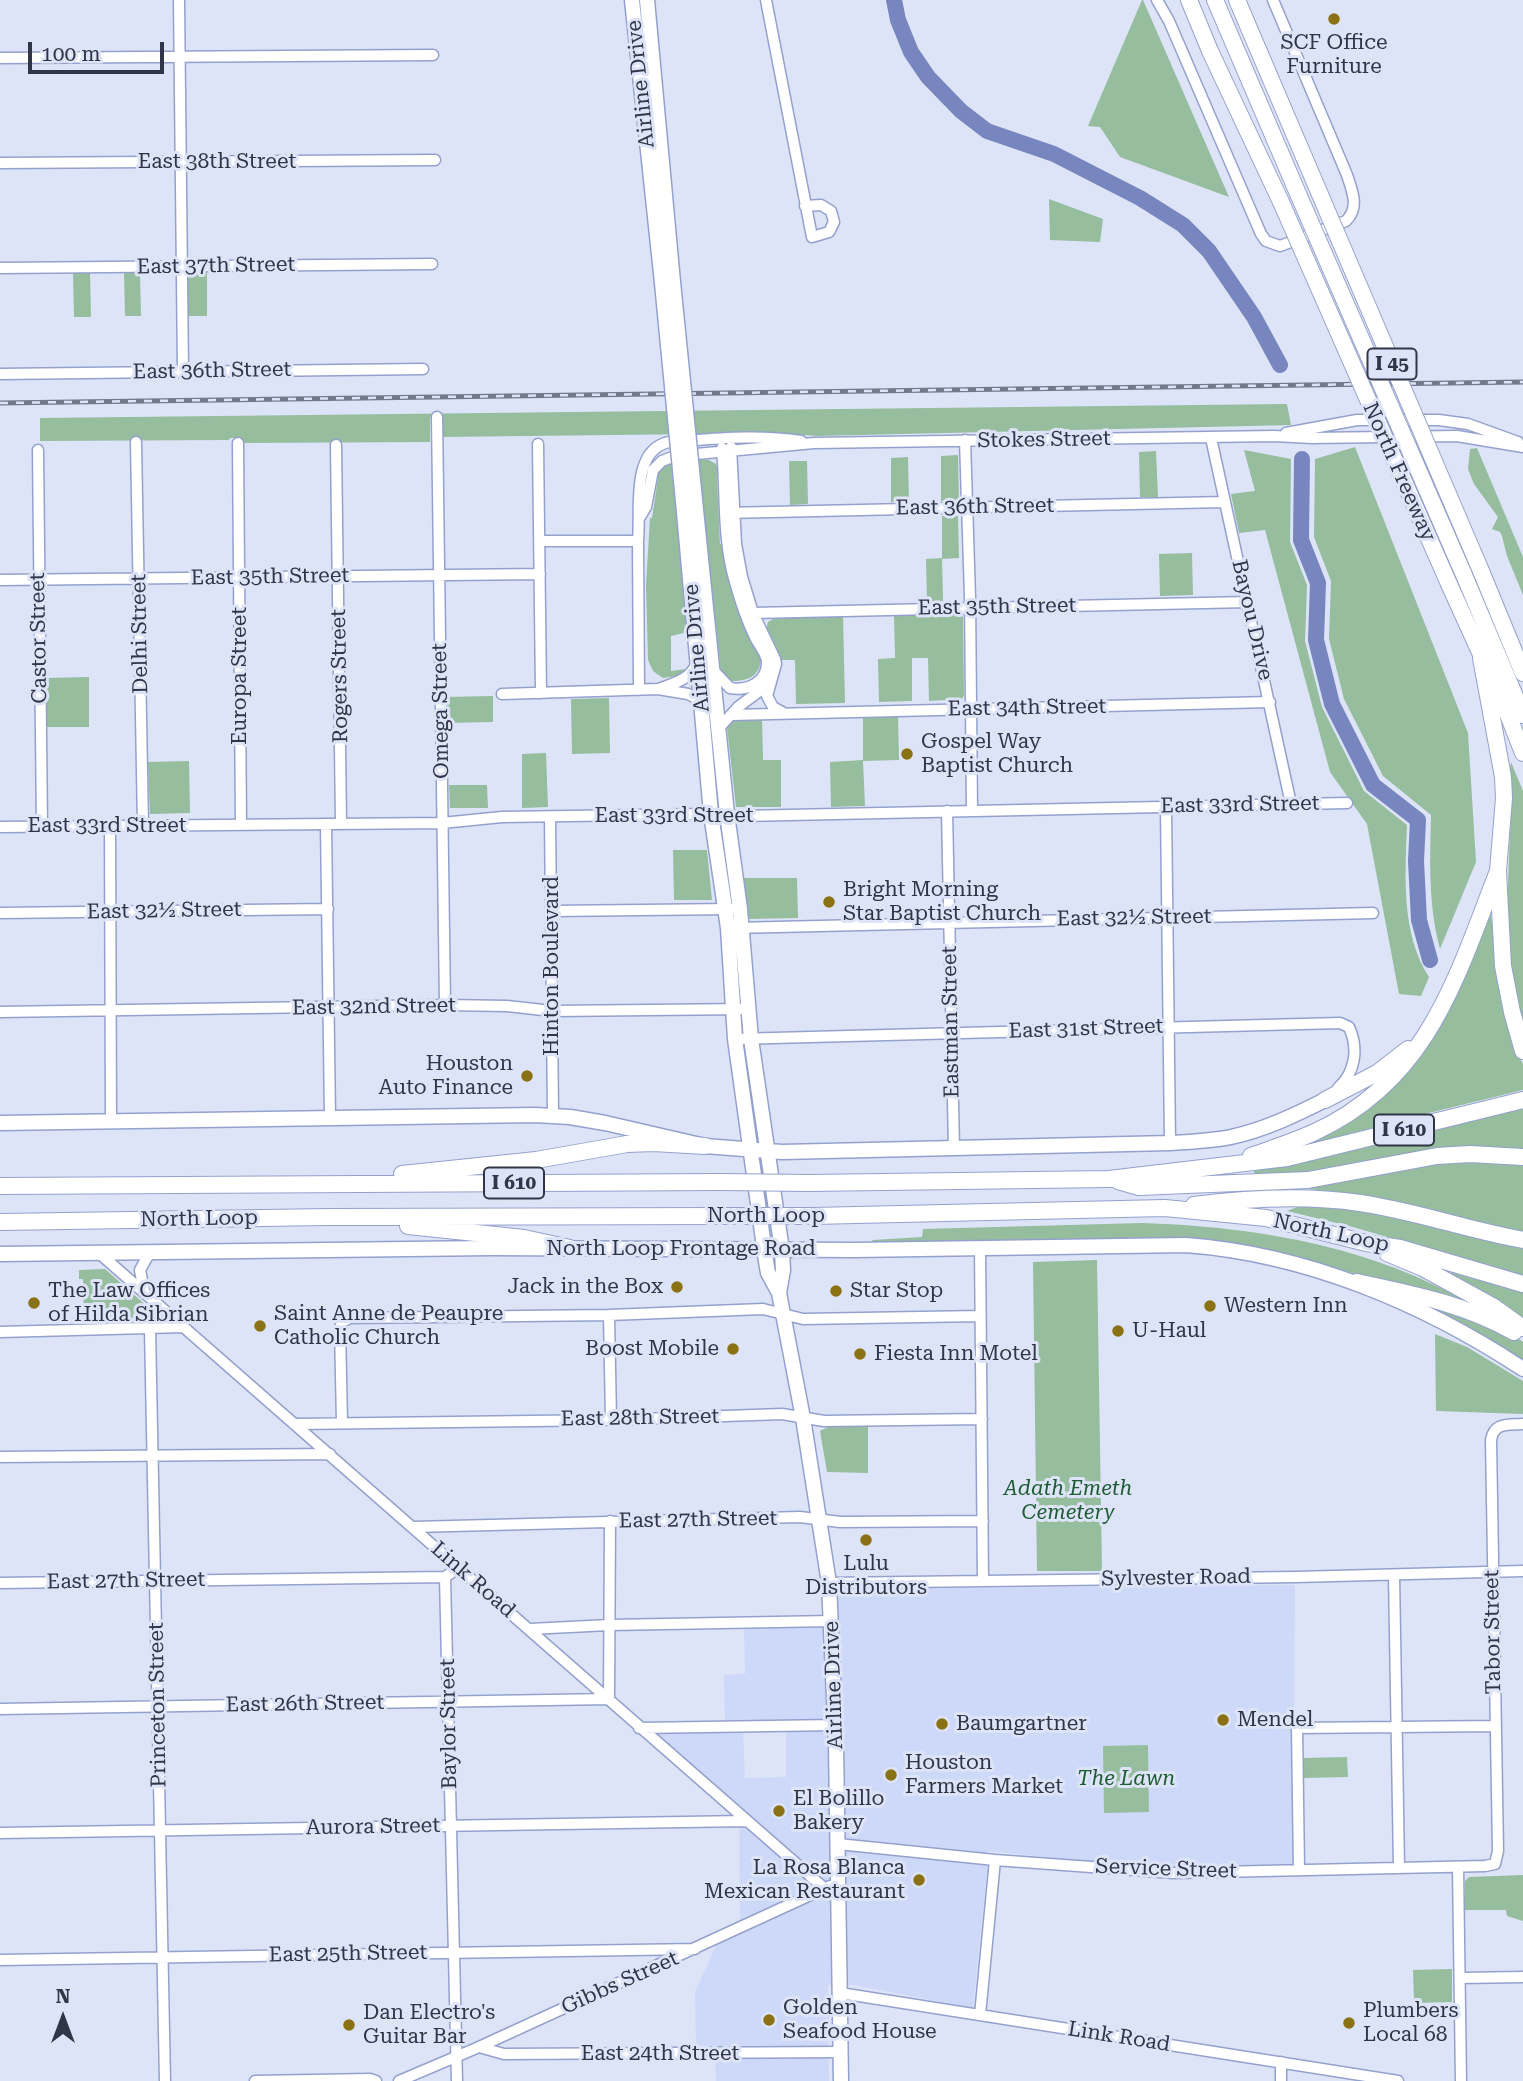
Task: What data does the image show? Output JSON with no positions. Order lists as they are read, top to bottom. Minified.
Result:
{"streets":{"highway":["I 45","North Freeway","I 610","North Loop"],"main road":["Airline Drive","North Loop Frontage Road"],"street":["East 38th Street","East 37th Street","East 36th Street","Stokes Street","East 35th Street","Bayou Drive","Delhi Street","Castor Street","Europa Street","Rogers Street","East 34th Street","Omega Street","East 33rd Street","East 32½ Street","Hinton Boulevard","East 32nd Street","Eastman Street","East 31st Street","East 28th Street","East 27th Street","Sylvester Road","Link Road","Tabor Street","East 26th Street","Princeton Street","Baylor Street","Aurora Street","Service Street","East 25th Street","Gibbs Street","East 24th Street"]},"crossings":[["Airline Drive","East 36th Street"],["Airline Drive","Stokes Street"],["Airline Drive","East 35th Street"],["Airline Drive","East 34th Street"],["Airline Drive","East 33rd Street"],["Airline Drive","East 32½ Street"],["Airline Drive","East 32nd Street"],["Airline Drive","East 31st Street"],["Airline Drive","North Loop Frontage Road"],["Airline Drive","East 28th Street"],["Airline Drive","East 27th Street"],["Airline Drive","Sylvester Road"],["Airline Drive","Link Road"],["Airline Drive","Service Street"],["Airline Drive","Gibbs Street"],["Airline Drive","East 24th Street"],["East 36th Street","Bayou Drive"],["Stokes Street","Bayou Drive"],["East 35th Street","Bayou Drive"],["East 35th Street","Delhi Street"],["East 35th Street","Castor Street"],["East 35th Street","Europa Street"],["East 35th Street","Rogers Street"],["East 35th Street","Omega Street"],["Bayou Drive","East 34th Street"],["Bayou Drive","East 33rd Street"],["Delhi Street","East 33rd Street"],["Castor Street","East 33rd Street"],["Europa Street","East 33rd Street"],["Rogers Street","East 33rd Street"],["Omega Street","East 33rd Street"],["Omega Street","East 32nd Street"],["East 33rd Street","Hinton Boulevard"],["East 33rd Street","Eastman Street"],["East 32½ Street","Eastman Street"],["Hinton Boulevard","East 32nd Street"],["Eastman Street","East 31st Street"],["North Loop Frontage Road","Link Road"],["East 28th Street","Link Road"],["East 27th Street","Link Road"],["East 27th Street","Princeton Street"],["East 27th Street","Baylor Street"],["Sylvester Road","Tabor Street"],["Link Road","East 26th Street"],["Link Road","Aurora Street"],["Link Road","Gibbs Street"],["Tabor Street","Service Street"],["East 26th Street","Princeton Street"],["East 26th Street","Baylor Street"],["Princeton Street","Aurora Street"],["Princeton Street","East 25th Street"],["Baylor Street","Aurora Street"],["Baylor Street","East 25th Street"],["Baylor Street","Gibbs Street"],["East 25th Street","Gibbs Street"],["Gibbs Street","East 24th Street"]],"parks":["Adath Emeth Cemetery","The Lawn"],"places":["SCF Office Furniture","Gospel Way Baptist Church","Bright Morning Star Baptist Church","Houston Auto Finance","Jack in the Box","Star Stop","The Law Offices of Hilda Sibrian","Western Inn","Saint Anne de Peaupre Catholic Church","U-Haul","Boost Mobile","Fiesta Inn Motel","Lulu Distributors","Mendel","Baumgartner","Houston Farmers Market","El Bolillo Bakery","La Rosa Blanca Mexican Restaurant","Golden Seafood House","Plumbers Local 68","Dan Electro's Guitar Bar"],"scale_bar":"100 m","north":"top"}
